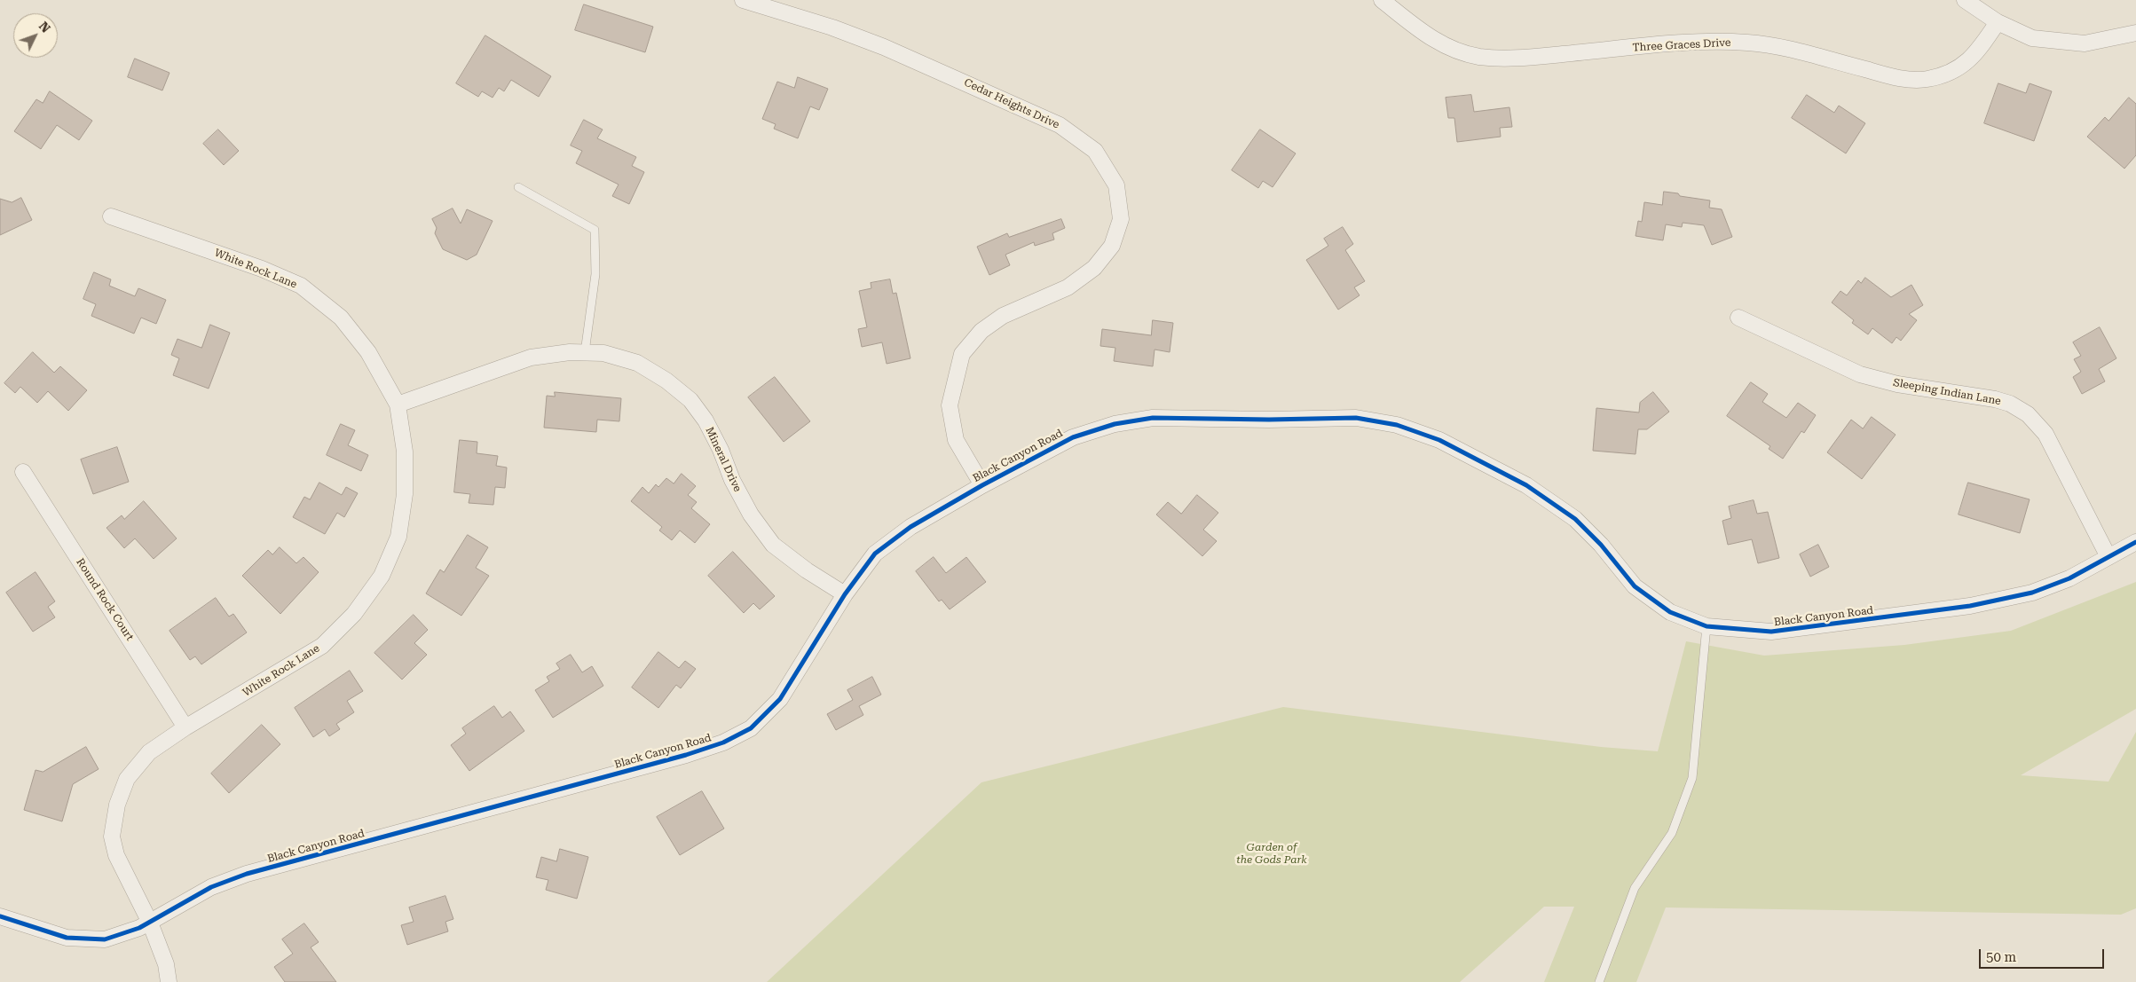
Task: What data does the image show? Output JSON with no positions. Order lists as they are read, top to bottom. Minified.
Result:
{"streets":{"street":["Three Graces Drive","Cedar Heights Drive","White Rock Lane","Sleeping Indian Lane","Black Canyon Road","Mineral Drive","Round Rock Court"]},"crossings":[["Cedar Heights Drive","Black Canyon Road"],["White Rock Lane","Black Canyon Road"],["White Rock Lane","Mineral Drive"],["White Rock Lane","Round Rock Court"],["Sleeping Indian Lane","Black Canyon Road"],["Black Canyon Road","Mineral Drive"]],"parks":["Garden of the Gods Park"],"scale_bar":"50 m","north":"top right"}
